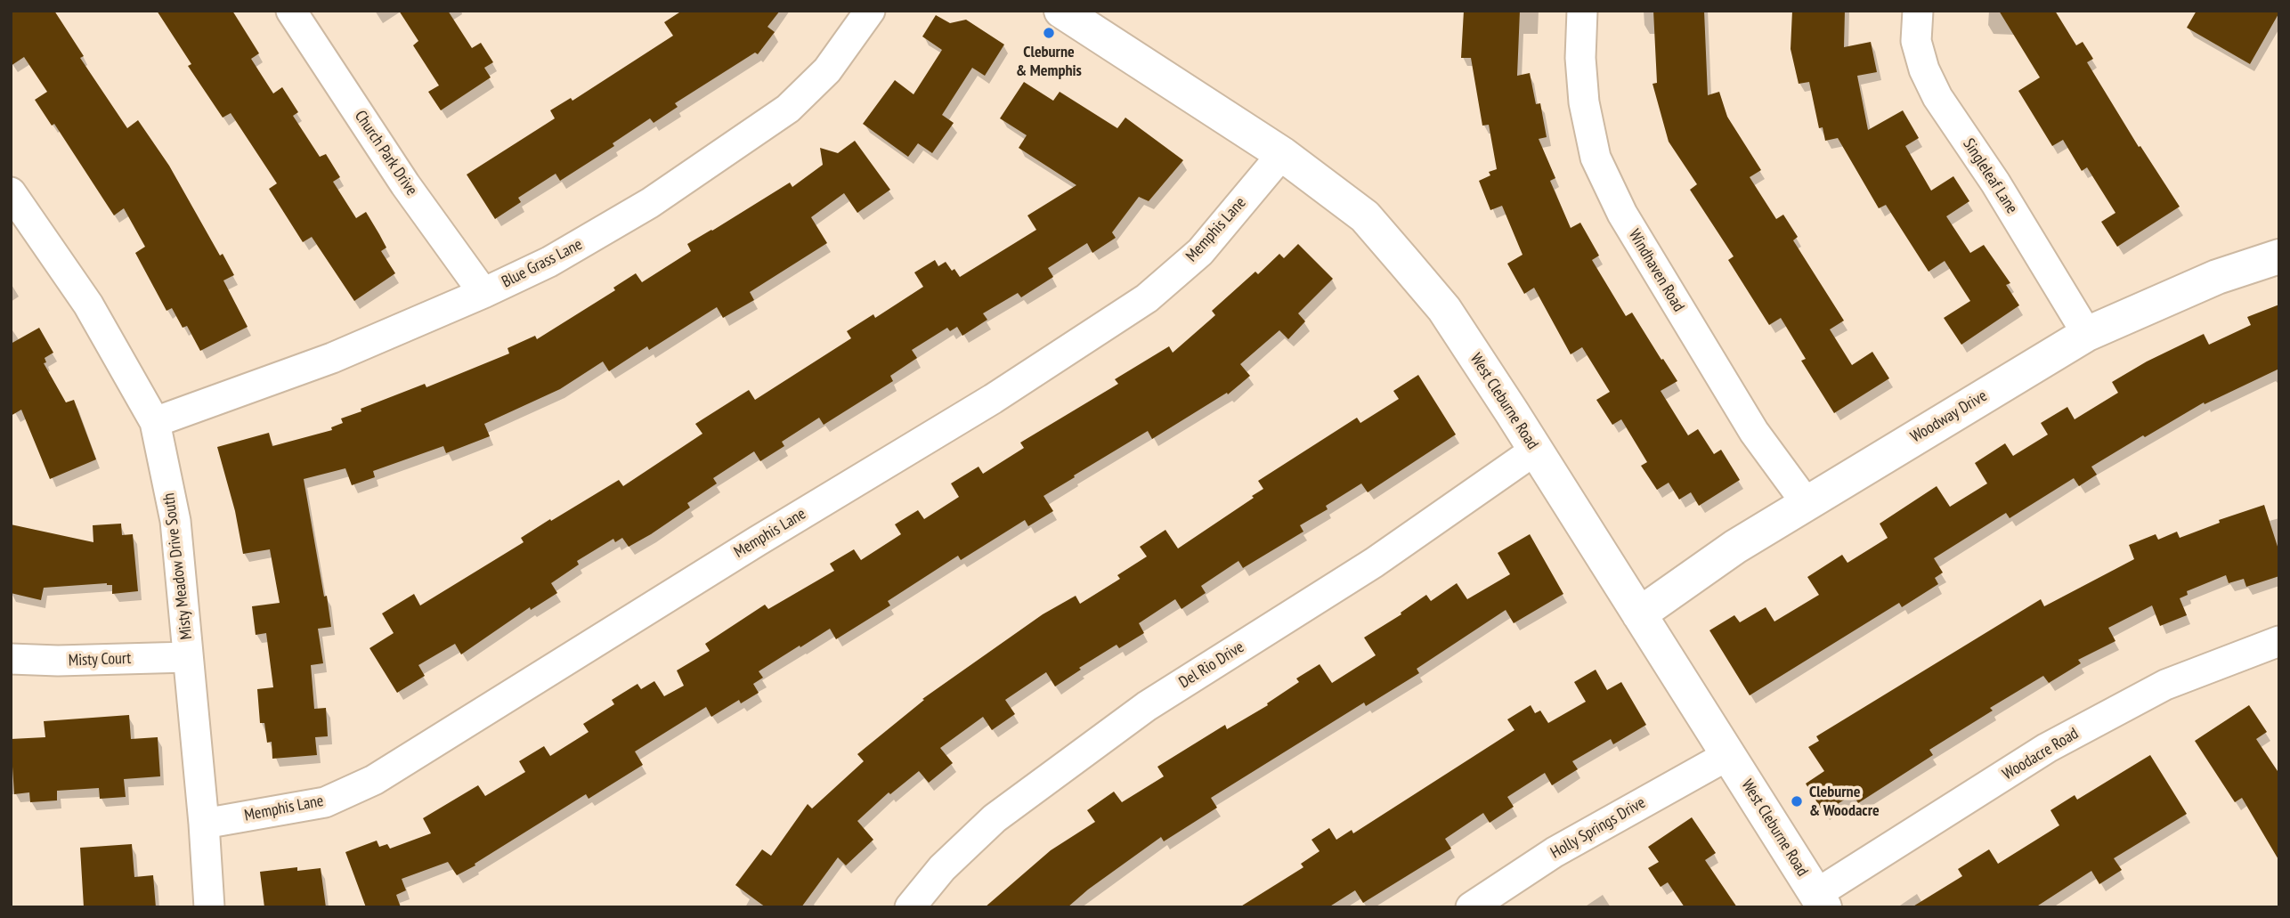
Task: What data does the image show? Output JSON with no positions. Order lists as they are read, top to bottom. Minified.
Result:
{"streets":{"street":["Church Park Drive","Singleleaf Lane","Memphis Lane","Blue Grass Lane","Windhaven Road","West Cleburne Road","Woodway Drive","Misty Meadow Drive South","Misty Court","Del Rio Drive","Woodacre Road","Holly Springs Drive"]},"crossings":[["Church Park Drive","Blue Grass Lane"],["Singleleaf Lane","Woodway Drive"],["Memphis Lane","West Cleburne Road"],["Memphis Lane","Misty Meadow Drive South"],["Blue Grass Lane","Misty Meadow Drive South"],["Windhaven Road","Woodway Drive"],["West Cleburne Road","Woodway Drive"],["West Cleburne Road","Del Rio Drive"],["West Cleburne Road","Woodacre Road"],["West Cleburne Road","Holly Springs Drive"],["Misty Meadow Drive South","Misty Court"]],"places":["Cleburne & Memphis","Cleburne & Woodacre"]}
